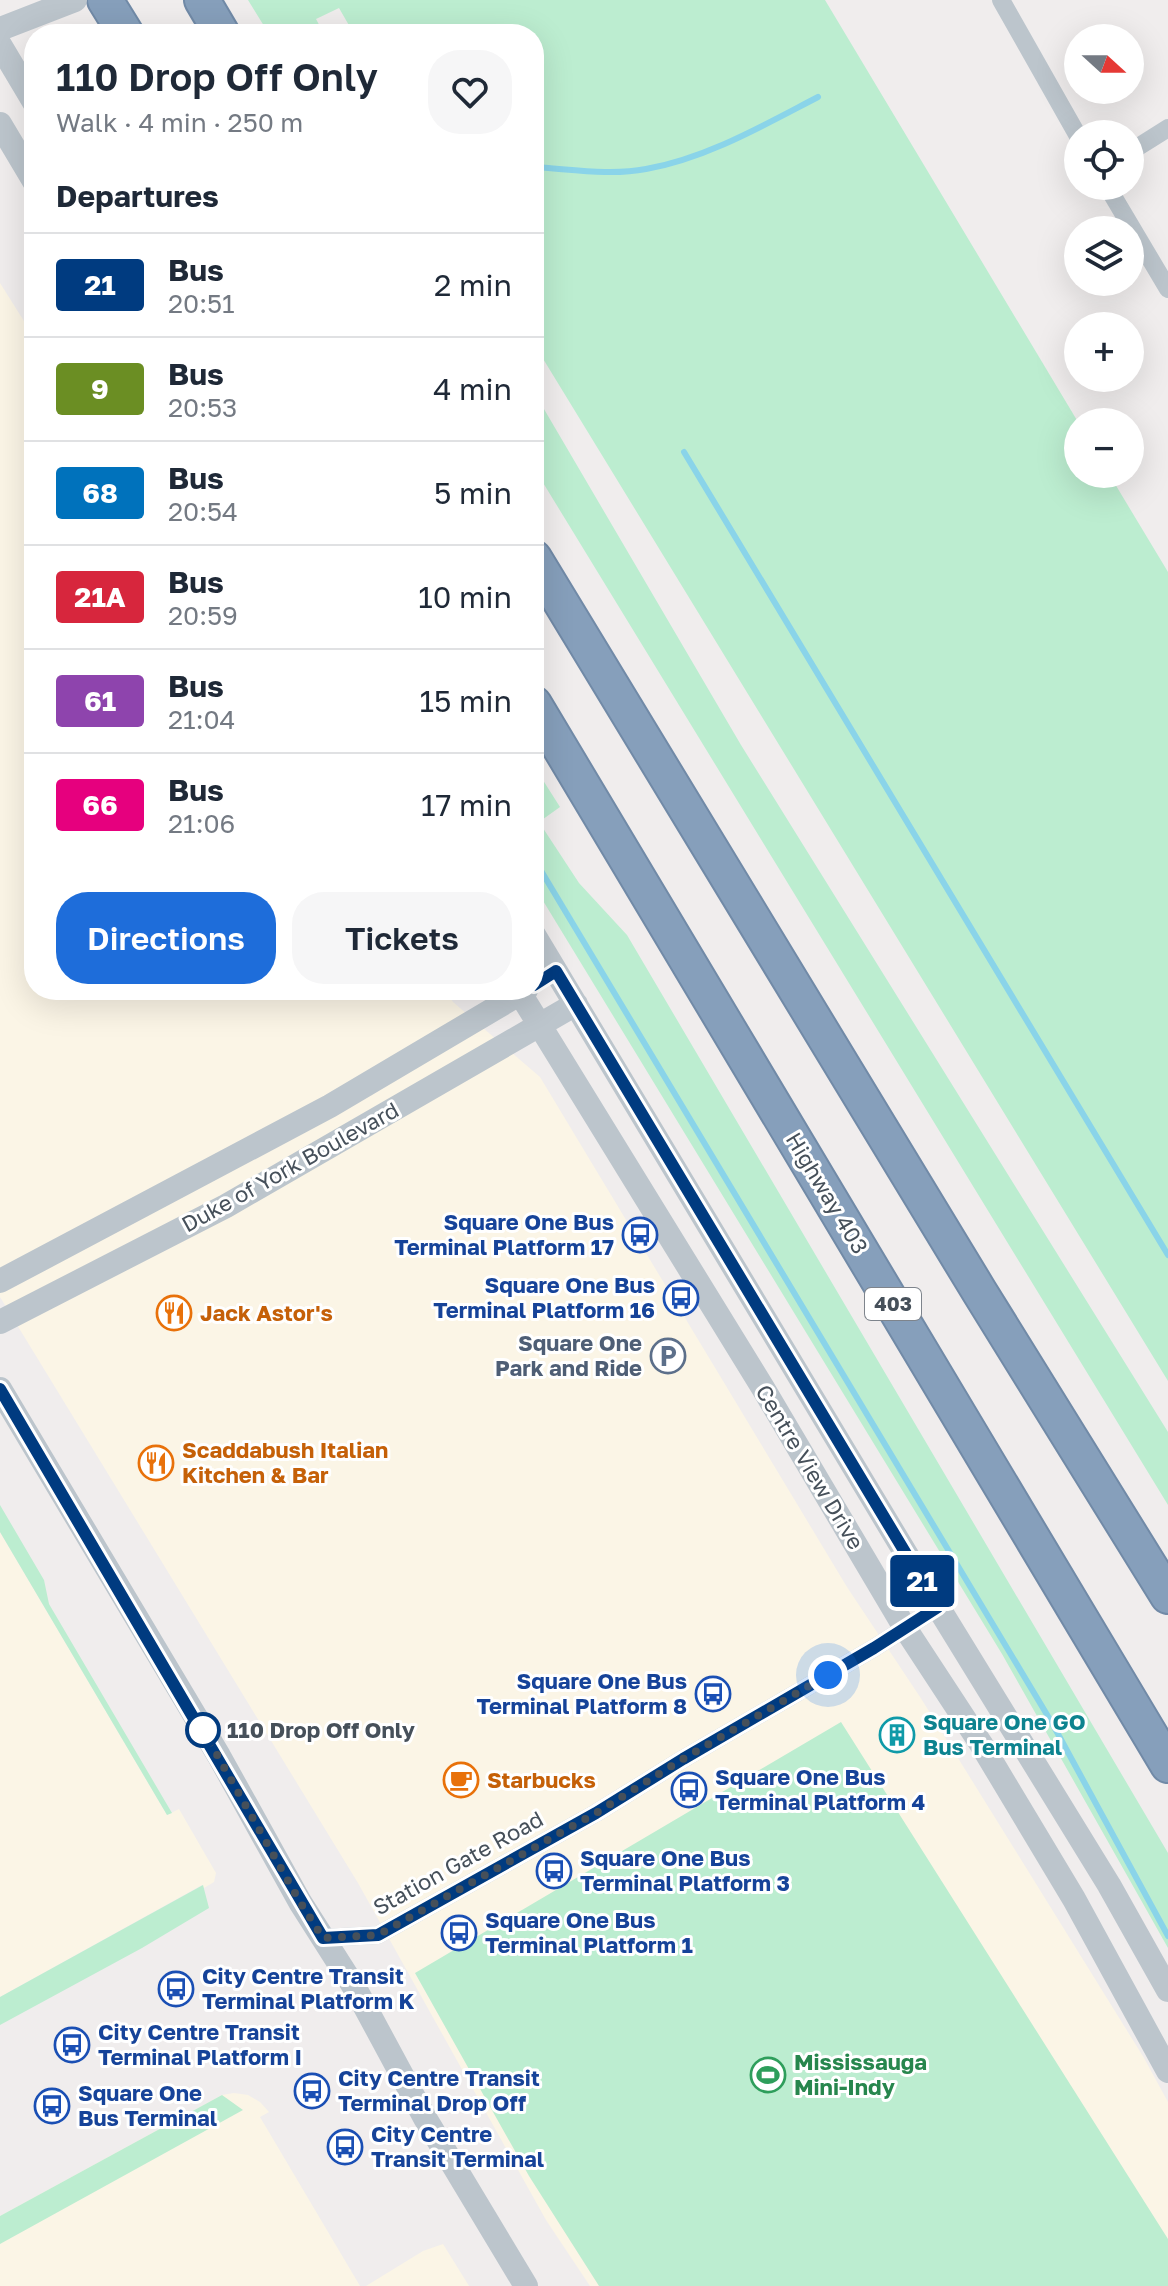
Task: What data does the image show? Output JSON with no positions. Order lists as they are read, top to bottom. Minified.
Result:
{"streets":{"highway":["Highway 403","403"],"street":["Duke of York Boulevard","Centre View Drive","Station Gate Road"]},"crossings":[["Duke of York Boulevard","Centre View Drive"],["Centre View Drive","Station Gate Road"]],"places":{"bus stop":["Square One Bus Terminal Platform 17","Square One Bus Terminal Platform 16","Square One Bus Terminal Platform 8","Square One Bus Terminal Platform 4","Square One Bus Terminal Platform 3","Square One Bus Terminal Platform 1","City Centre Transit Terminal Platform K","City Centre Transit Terminal Platform I","City Centre Transit Terminal Drop Off","Square One Bus Terminal","City Centre Transit Terminal"],"restaurant":["Jack Astor's","Scaddabush Italian Kitchen & Bar"],"parking":["Square One Park and Ride"],"other":["110 Drop Off Only"],"building":["Square One GO Bus Terminal"],"cafe":["Starbucks"],"sports":["Mississauga Mini-Indy"]},"lines":["bus line 21"],"north":"right","page":{"on_map":"21","map_buttons":["+","−"],"heading":[["110 Drop Off Only","Walk · 4 min · 250 m"],"Departures"],"list":[{"mark":"21","name":"Bus","note":"20:51","value":"2 min"},{"mark":"9","name":"Bus","note":"20:53","value":"4 min"},{"mark":"68","name":"Bus","note":"20:54","value":"5 min"},{"mark":"21A","name":"Bus","note":"20:59","value":"10 min"},{"mark":"61","name":"Bus","note":"21:04","value":"15 min"},{"mark":"66","name":"Bus","note":"21:06","value":"17 min"}],"buttons":["Directions","Tickets"]}}
